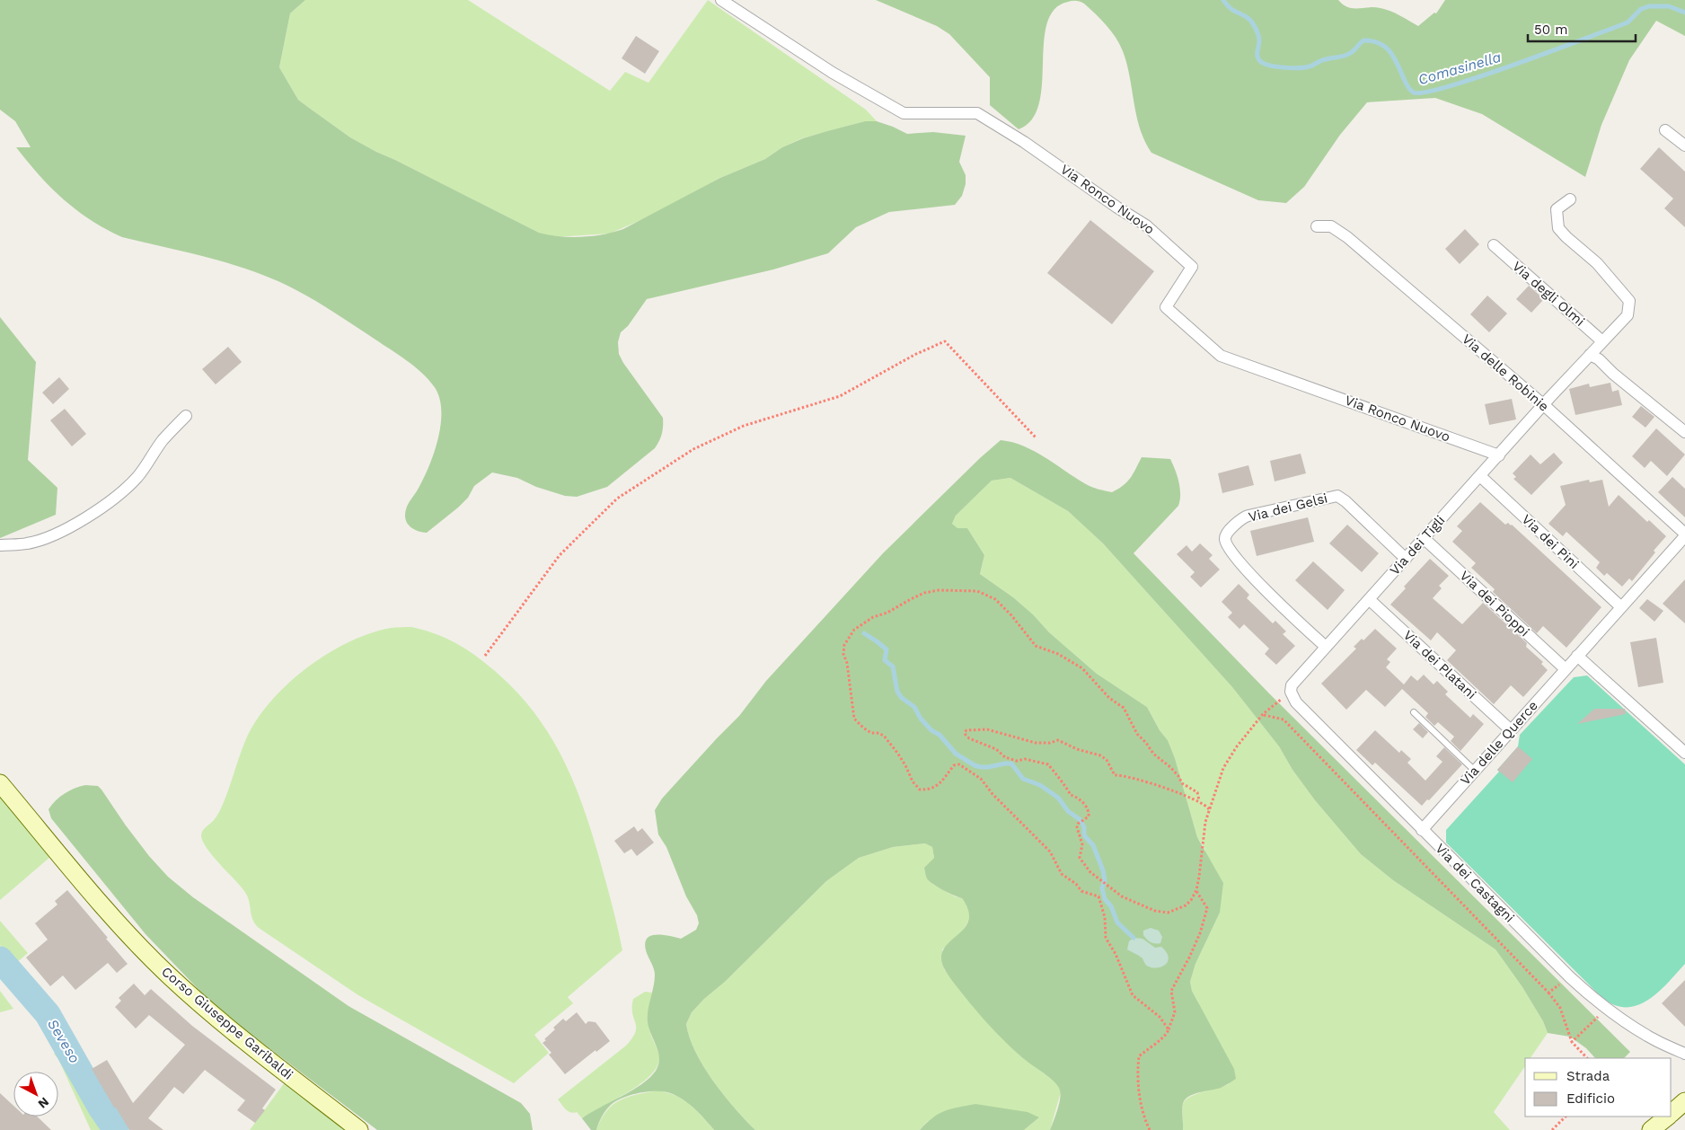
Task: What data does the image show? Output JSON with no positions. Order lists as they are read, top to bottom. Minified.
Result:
{"streets":{"main road":["Corso Giuseppe Garibaldi"],"street":["Via Ronco Nuovo","Via degli Olmi","Via delle Robinie","Via dei Gelsi","Via dei Pini","Via dei Tigli","Via dei Pioppi","Via dei Platani","Via delle Querce","Via dei Castagni"]},"crossings":[["Via Ronco Nuovo","Via dei Tigli"],["Via delle Robinie","Via dei Tigli"],["Via delle Robinie","Via delle Querce"],["Via dei Gelsi","Via dei Tigli"],["Via dei Pini","Via dei Tigli"],["Via dei Pini","Via delle Querce"],["Via dei Tigli","Via dei Pioppi"],["Via dei Tigli","Via dei Platani"],["Via dei Tigli","Via dei Castagni"],["Via dei Pioppi","Via delle Querce"],["Via dei Platani","Via delle Querce"],["Via delle Querce","Via dei Castagni"]],"water":["Comasinella","Seveso"],"legend":["Strada","Edificio"],"scale_bar":"50 m","north":"bottom right"}
